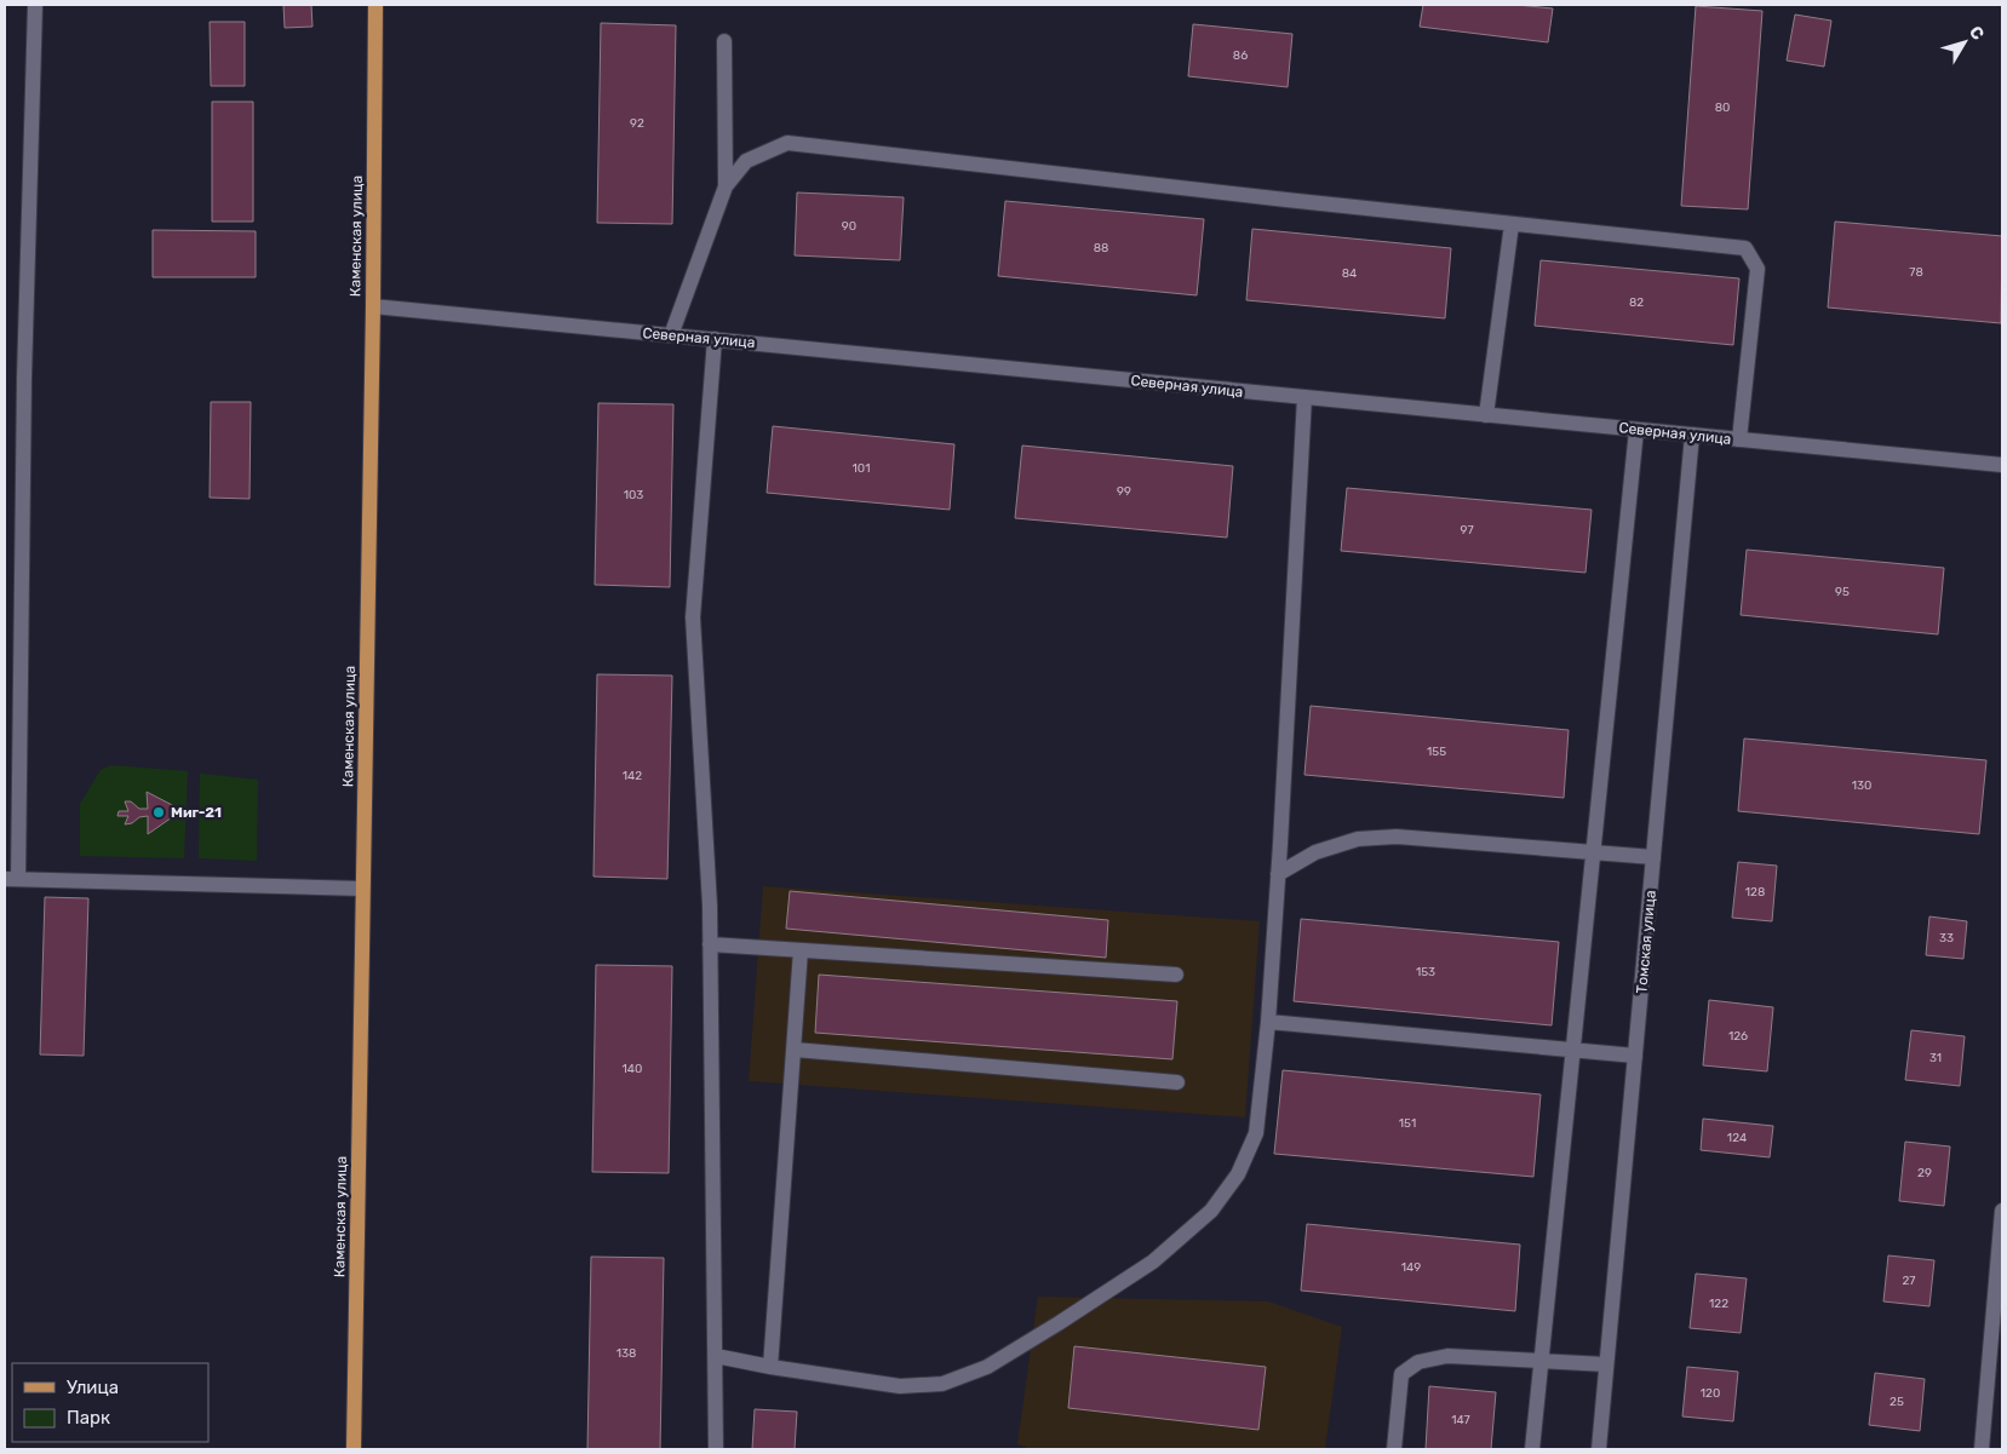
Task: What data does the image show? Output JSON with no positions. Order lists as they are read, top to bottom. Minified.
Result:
{"streets":{"main road":["Каменская улица"],"street":["Северная улица","Томская улица"]},"crossings":[["Каменская улица","Северная улица"],["Северная улица","Томская улица"]],"places":["Миг-21"],"house_numbers":["86","80","92","90","88","78","84","82","101","99","103","97","95","155","142","130","128","33","153","126","31","140","151","124","29","149","27","122","138","120","25","147"],"legend":["Улица","Парк"],"north":"top right"}
